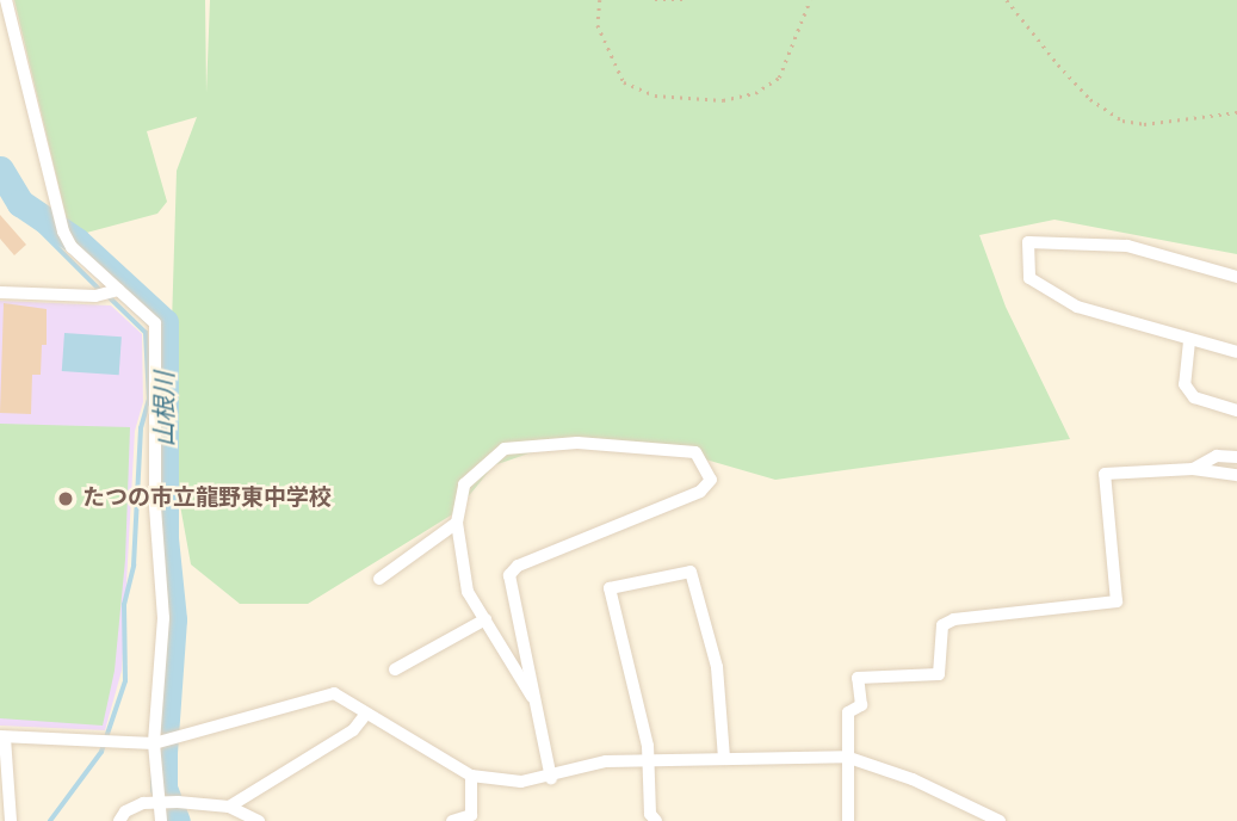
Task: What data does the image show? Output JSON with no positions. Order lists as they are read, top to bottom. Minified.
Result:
{"water":["山根川"],"places":["たつの市立龍野東中学校"]}
